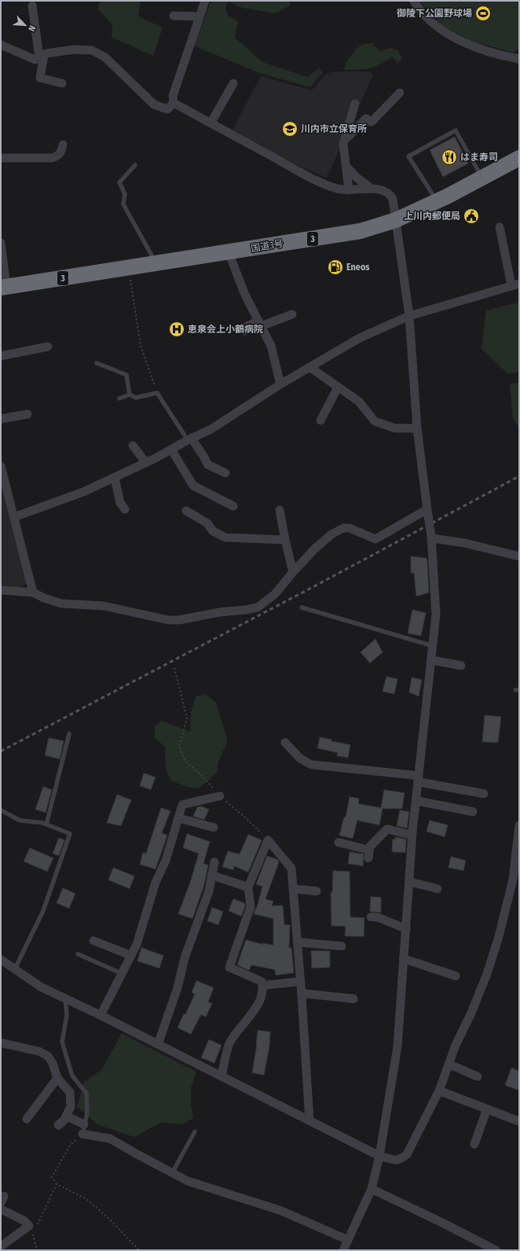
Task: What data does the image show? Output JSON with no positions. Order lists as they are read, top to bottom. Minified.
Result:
{"streets":{"highway":["3","国道3号"]},"places":{"sports":["御陵下公園野球場"],"school or university":["川内市立保育所"],"restaurant":["はま寿司"],"public building":["上川内郵便局"],"fuel station":["Eneos"],"hospital":["恵泉会上小鶴病院"]},"north":"bottom right"}
